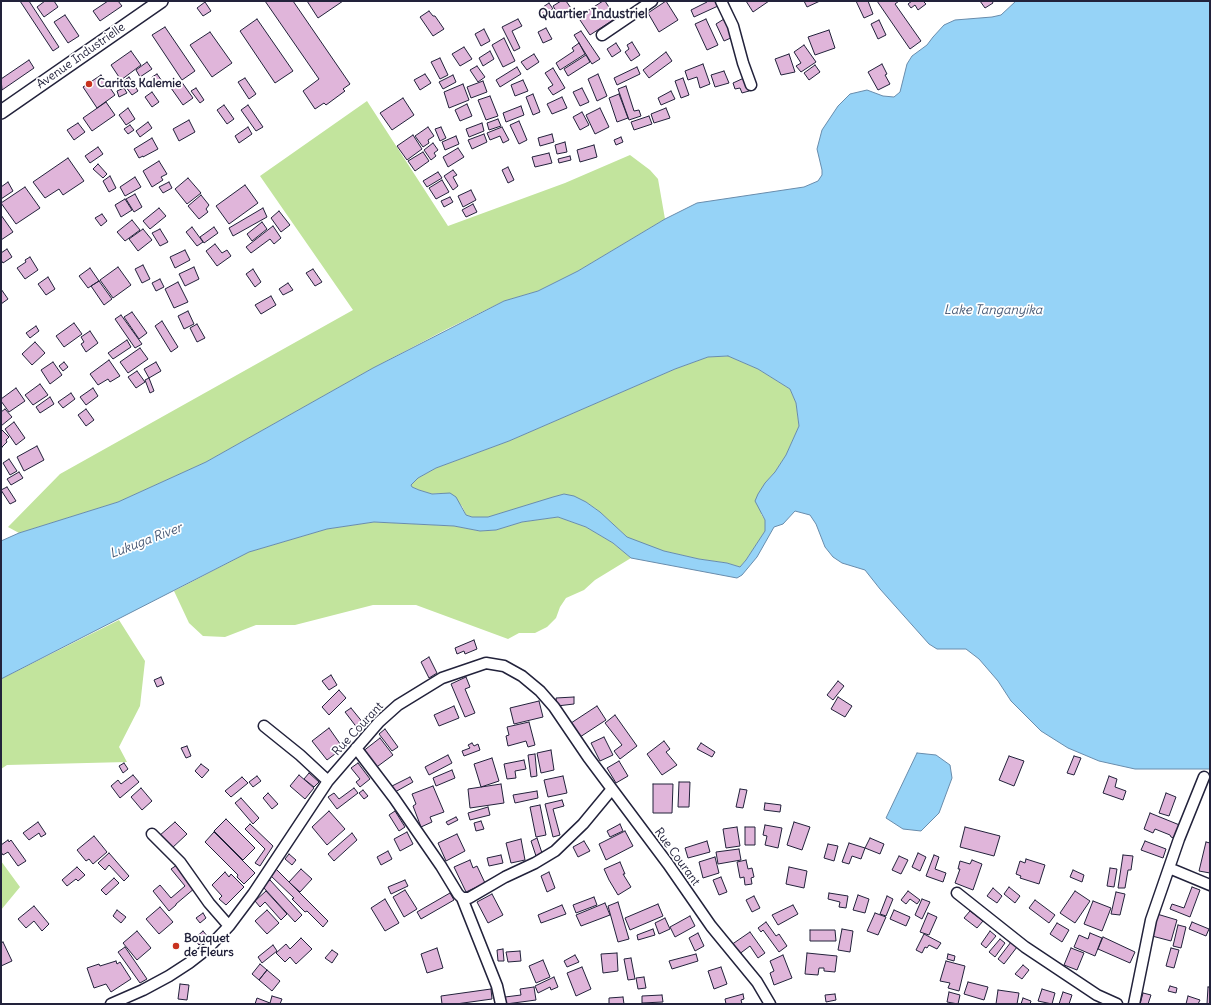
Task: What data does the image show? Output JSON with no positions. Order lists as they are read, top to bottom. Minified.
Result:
{"streets":{"street":["Avenue Industrielle","Rue Courant"]},"districts":["Quartier Industriel"],"water":["Lake Tanganyika","Lukuga River"],"places":["Caritas Kalemie","Bouquet de Fleurs"]}
